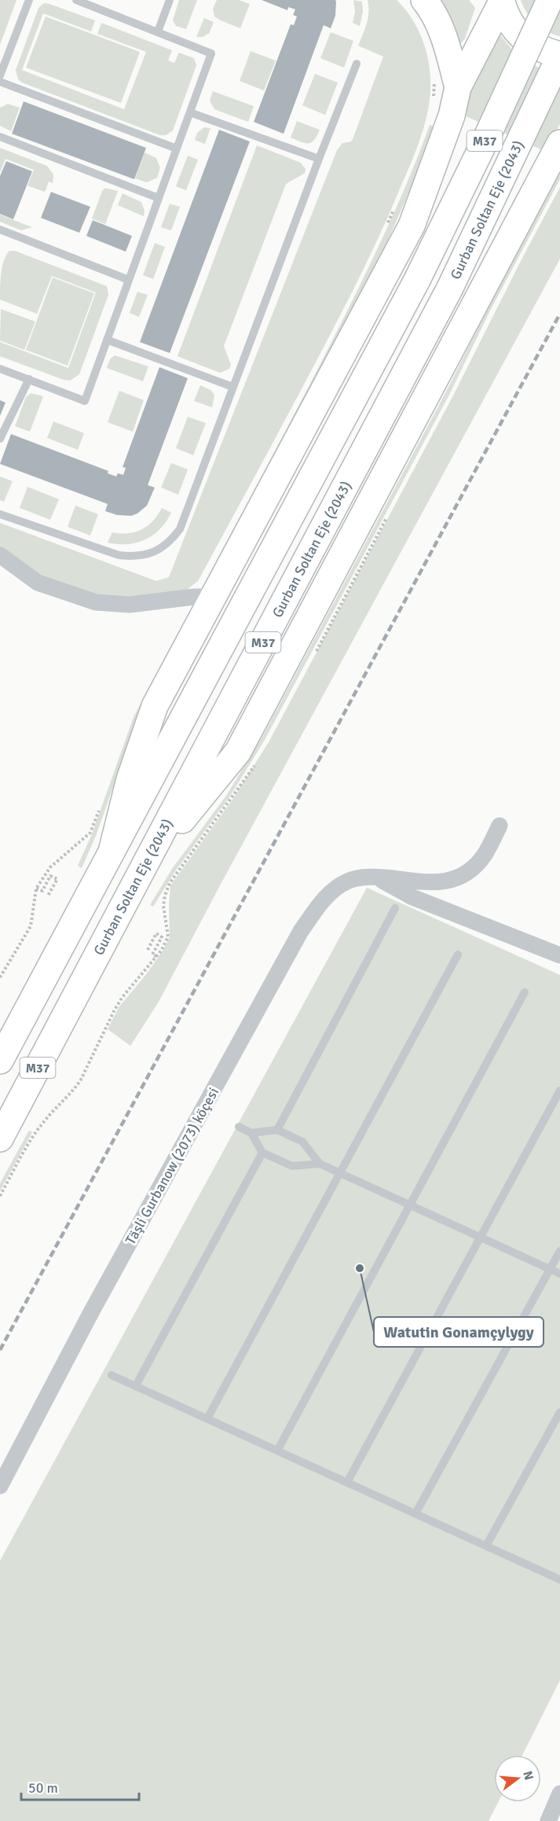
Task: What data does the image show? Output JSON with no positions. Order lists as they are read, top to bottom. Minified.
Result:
{"streets":{"main road":["M37","Gurban Soltan Eje (2043)"],"street":["Täşli Gurbanow (2073) köçesi"]},"places":["Watutin Gonamçylygy"],"scale_bar":"50 m","north":"right"}
